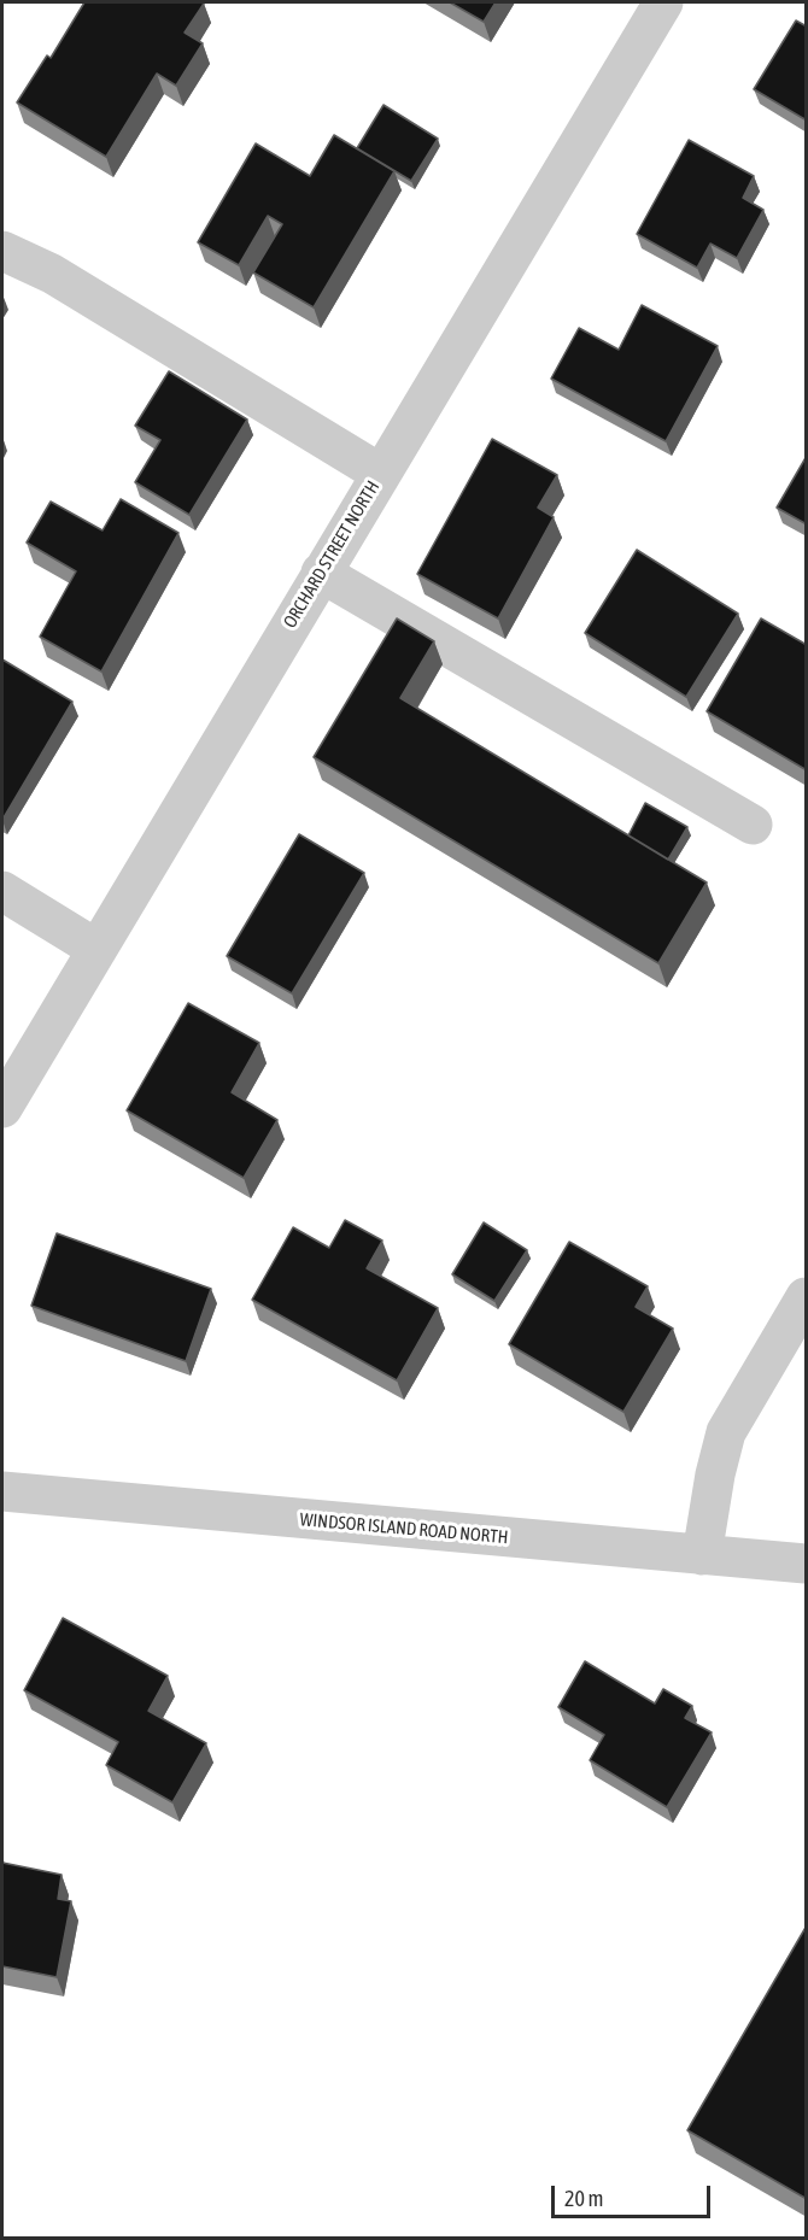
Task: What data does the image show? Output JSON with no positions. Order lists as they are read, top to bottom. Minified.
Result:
{"streets":{"street":["ORCHARD STREET NORTH","WINDSOR ISLAND ROAD NORTH"]},"scale_bar":"20 m"}
